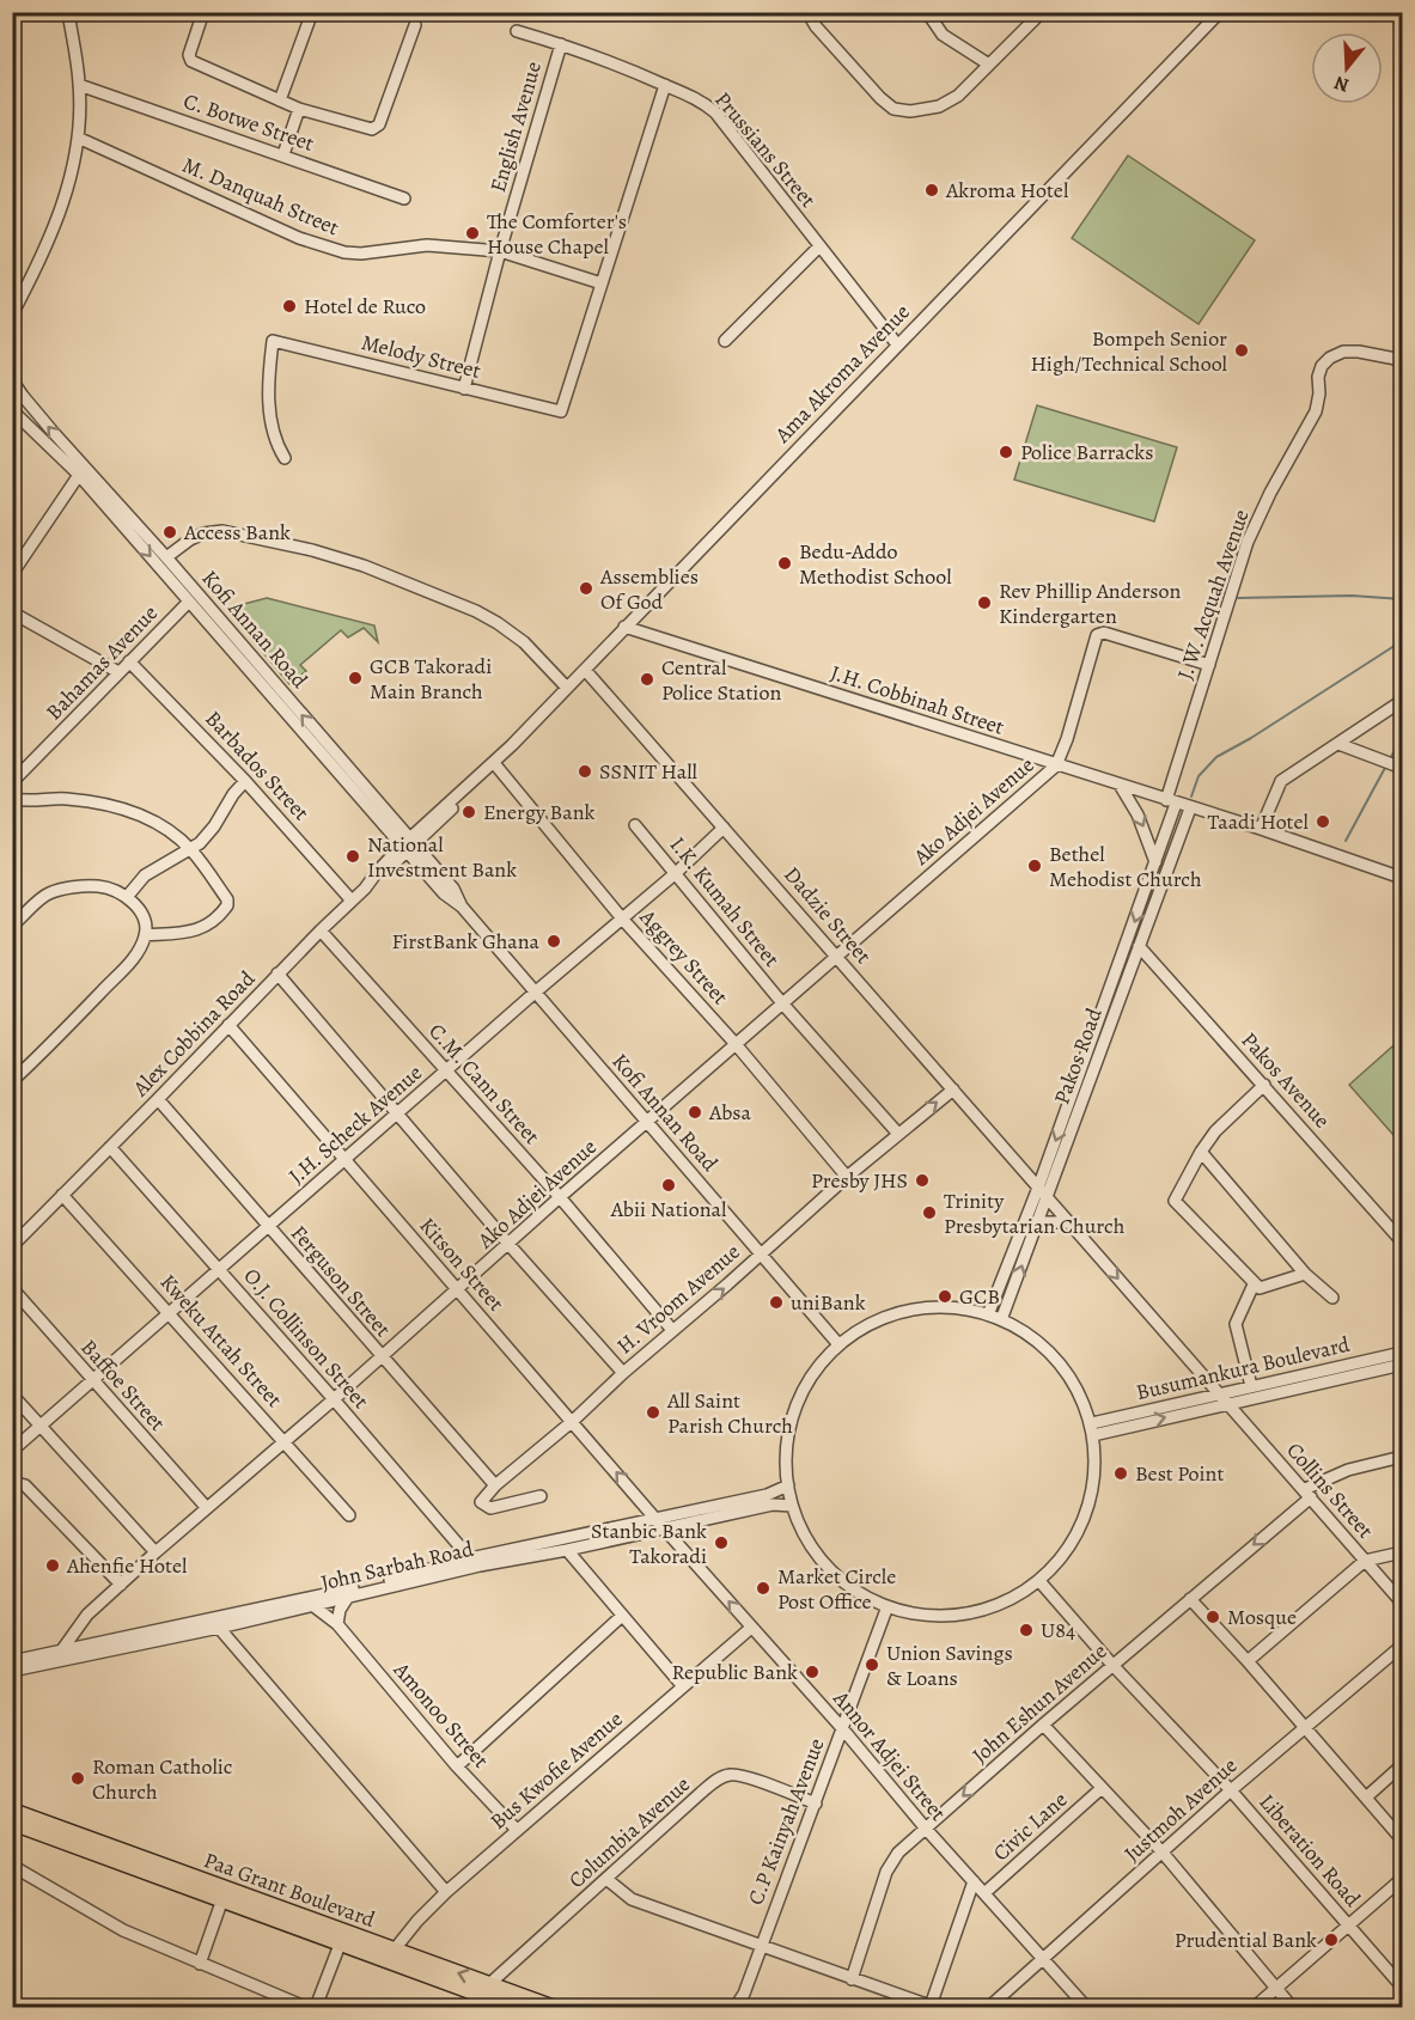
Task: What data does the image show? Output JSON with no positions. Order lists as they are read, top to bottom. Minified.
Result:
{"streets":{"main road":["Paa Grant Boulevard"],"street":["C. Botwe Street","English Avenue","Prussians Street","M. Danquah Street","Melody Street","Ama Akroma Avenue","J. W. Acquah Avenue","Kofi Annan Road","Bahamas Avenue","J.H. Cobbinah Street","Barbados Street","Ako Adjei Avenue","I.K. Kumah Street","Dadzie Street","Aggrey Street","Alex Cobbina Road","Pakos Road","Pakos Avenue","C.M. Cann Street","J.H. Scheck Avenue","Kitson Street","Ferguson Street","H. Vroom Avenue","O.J. Collinson Street","Kweku Attah Street","Busumankura Boulevard","Baffoe Street","Collins Street","John Sarbah Road","John Eshun Avenue","Amonoo Street","Annor Adjei Street","Bus Kwofie Avenue","Justmoh Avenue","C.P Kainyah Avenue","Civic Lane","Columbia Avenue","Liberation Road"]},"crossings":[["English Avenue","Prussians Street"],["English Avenue","M. Danquah Street"],["English Avenue","Melody Street"],["Prussians Street","Ama Akroma Avenue"],["M. Danquah Street","Melody Street"],["Ama Akroma Avenue","Kofi Annan Road"],["Ama Akroma Avenue","J.H. Cobbinah Street"],["Ama Akroma Avenue","Dadzie Street"],["Ama Akroma Avenue","Aggrey Street"],["Ama Akroma Avenue","Alex Cobbina Road"],["J. W. Acquah Avenue","J.H. Cobbinah Street"],["J. W. Acquah Avenue","Pakos Road"],["Kofi Annan Road","Bahamas Avenue"],["Kofi Annan Road","Ako Adjei Avenue"],["Kofi Annan Road","Alex Cobbina Road"],["Kofi Annan Road","J.H. Scheck Avenue"],["Kofi Annan Road","H. Vroom Avenue"],["Bahamas Avenue","Barbados Street"],["J.H. Cobbinah Street","Ako Adjei Avenue"],["J.H. Cobbinah Street","Pakos Road"],["Barbados Street","Alex Cobbina Road"],["Ako Adjei Avenue","I.K. Kumah Street"],["Ako Adjei Avenue","Dadzie Street"],["Ako Adjei Avenue","Aggrey Street"],["Ako Adjei Avenue","C.M. Cann Street"],["Ako Adjei Avenue","Kitson Street"],["Ako Adjei Avenue","Ferguson Street"],["Ako Adjei Avenue","O.J. Collinson Street"],["Ako Adjei Avenue","Kweku Attah Street"],["Ako Adjei Avenue","Baffoe Street"],["Ako Adjei Avenue","John Sarbah Road"],["I.K. Kumah Street","J.H. Scheck Avenue"],["I.K. Kumah Street","H. Vroom Avenue"],["Dadzie Street","Pakos Road"],["Dadzie Street","J.H. Scheck Avenue"],["Dadzie Street","H. Vroom Avenue"],["Aggrey Street","J.H. Scheck Avenue"],["Aggrey Street","H. Vroom Avenue"],["Alex Cobbina Road","C.M. Cann Street"],["Alex Cobbina Road","Kitson Street"],["Alex Cobbina Road","Ferguson Street"],["Alex Cobbina Road","O.J. Collinson Street"],["Alex Cobbina Road","Kweku Attah Street"],["Pakos Road","Pakos Avenue"],["C.M. Cann Street","J.H. Scheck Avenue"],["C.M. Cann Street","H. Vroom Avenue"],["J.H. Scheck Avenue","Kitson Street"],["J.H. Scheck Avenue","Ferguson Street"],["J.H. Scheck Avenue","O.J. Collinson Street"],["J.H. Scheck Avenue","Kweku Attah Street"],["J.H. Scheck Avenue","Baffoe Street"],["Kitson Street","H. Vroom Avenue"],["Kitson Street","John Sarbah Road"],["Kitson Street","Annor Adjei Street"],["Ferguson Street","H. Vroom Avenue"],["O.J. Collinson Street","John Sarbah Road"],["Busumankura Boulevard","Collins Street"],["Collins Street","John Eshun Avenue"],["John Sarbah Road","Amonoo Street"],["John Sarbah Road","Annor Adjei Street"],["John Eshun Avenue","Annor Adjei Street"],["John Eshun Avenue","Liberation Road"],["Amonoo Street","Bus Kwofie Avenue"],["Annor Adjei Street","Bus Kwofie Avenue"],["Annor Adjei Street","Justmoh Avenue"],["Annor Adjei Street","C.P Kainyah Avenue"],["Annor Adjei Street","Civic Lane"],["Bus Kwofie Avenue","Paa Grant Boulevard"],["Justmoh Avenue","Liberation Road"],["C.P Kainyah Avenue","Columbia Avenue"],["Columbia Avenue","Paa Grant Boulevard"]],"places":["Akroma Hotel","The Comforter's House Chapel","Hotel de Ruco","Bompeh Senior High/Technical School","Police Barracks","Access Bank","Bedu-Addo Methodist School","Assemblies Of God","Rev Phillip Anderson Kindergarten","GCB Takoradi Main Branch","Central Police Station","SSNIT Hall","Energy Bank","Taadi Hotel","National Investment Bank","Bethel Mehodist Church","FirstBank Ghana","Absa","Presby JHS","Abii National","Trinity Presbytarian Church","GCB","uniBank","All Saint Parish Church","Best Point","Stanbic Bank Takoradi","Ahenfie Hotel","Market Circle Post Office","Mosque","U84","Union Savings & Loans","Republic Bank","Roman Catholic Church","Prudential Bank"],"north":"bottom"}
